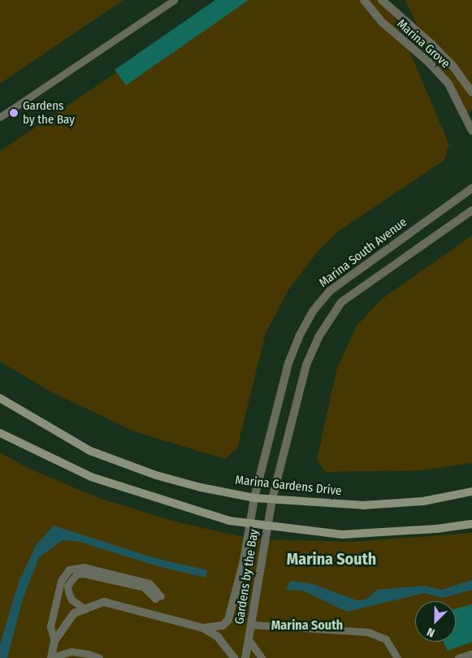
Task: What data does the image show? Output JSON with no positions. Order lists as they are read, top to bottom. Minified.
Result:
{"streets":{"main road":["Marina Gardens Drive"],"street":["Marina Grove","Marina South Avenue","Gardens by the Bay"]},"crossings":[["Marina South Avenue","Marina Gardens Drive"],["Marina South Avenue","Gardens by the Bay"],["Marina Gardens Drive","Gardens by the Bay"]],"districts":["Marina South","Marina South"],"places":["Gardens by the Bay"],"north":"bottom left"}
